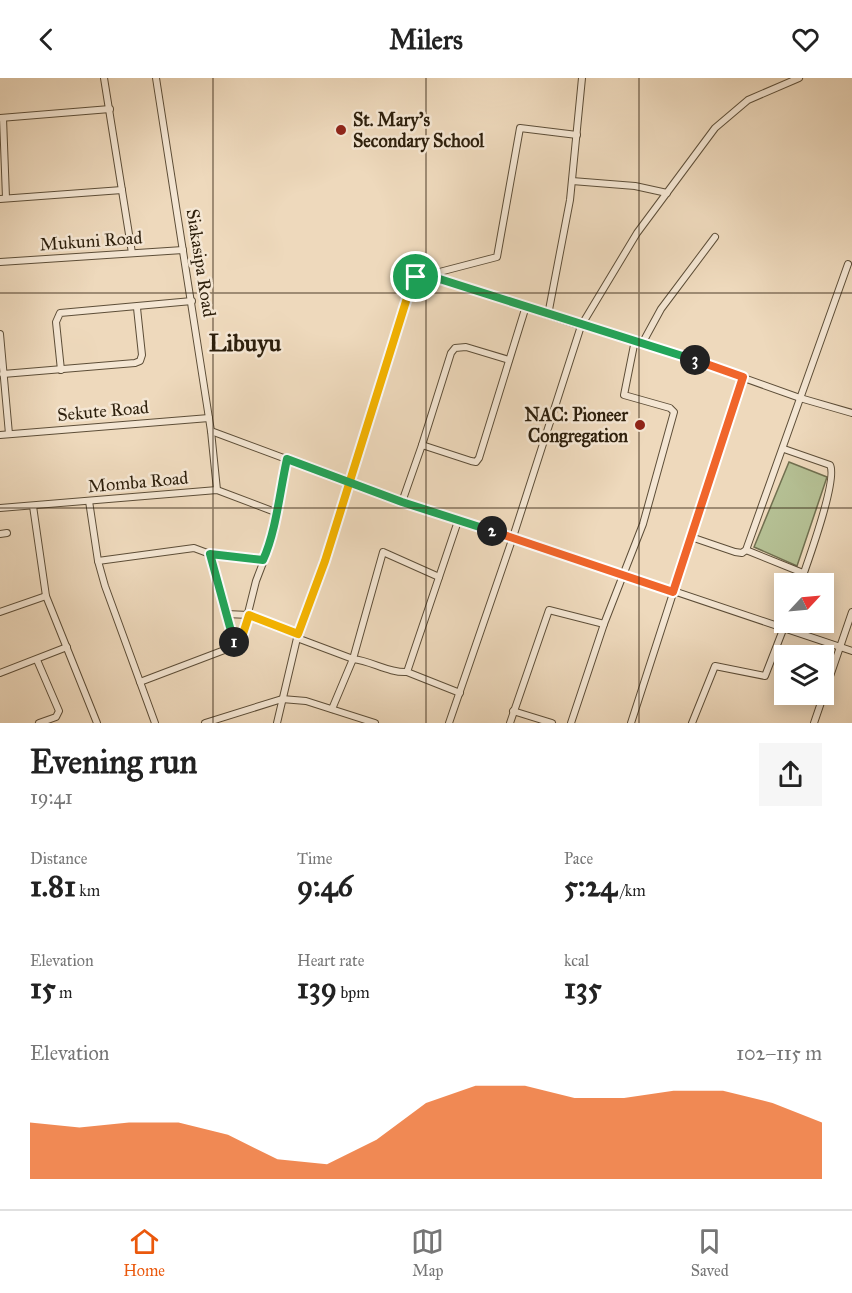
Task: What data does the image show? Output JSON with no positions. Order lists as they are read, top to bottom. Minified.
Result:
{"streets":{"street":["Mukuni Road","Siakasipa Road","Sekute Road","Momba Road"]},"crossings":[["Mukuni Road","Siakasipa Road"],["Siakasipa Road","Sekute Road"],["Siakasipa Road","Momba Road"]],"districts":["Libuyu"],"places":["St. Mary's Secondary School","NAC: Pioneer Congregation"],"north":"top right","page":{"header":"Milers","pins":["3","2","1"],"heading":["Evening run","19:41"],"stats":[["Distance","1.81 km"],["Time","9:46"],["Pace","5:24 /km"],["Elevation","15 m"],["Heart rate","139 bpm"],["kcal","135"]],"chart":["Elevation","102–115 m"],"tabs":["Home","Map","Saved"]}}
